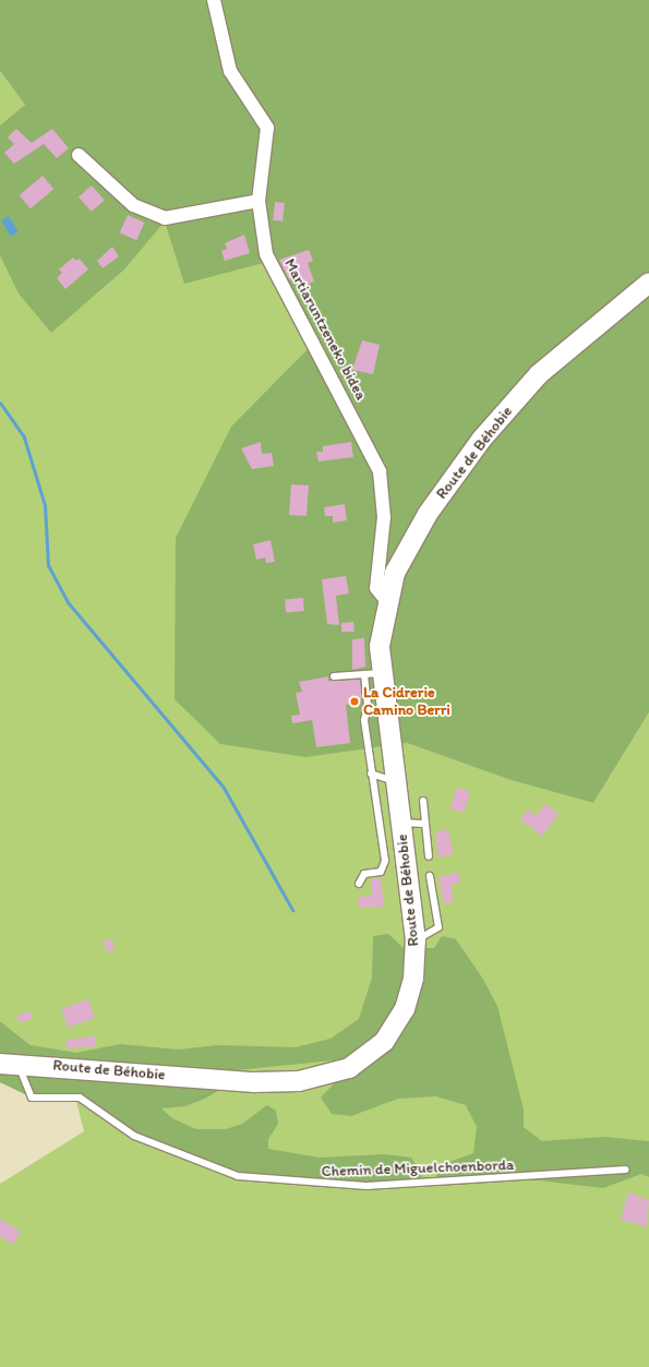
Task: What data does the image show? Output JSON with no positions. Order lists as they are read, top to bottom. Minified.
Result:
{"streets":{"main road":["Route de Béhobie"],"street":["Martiaruntzeneko bidea"],"lane":["Chemin de Miguelchoenborda"]},"crossings":[["Martiaruntzeneko bidea","Route de Béhobie"],["Route de Béhobie","Chemin de Miguelchoenborda"]],"places":["La Cidrerie Camino Berri"]}
